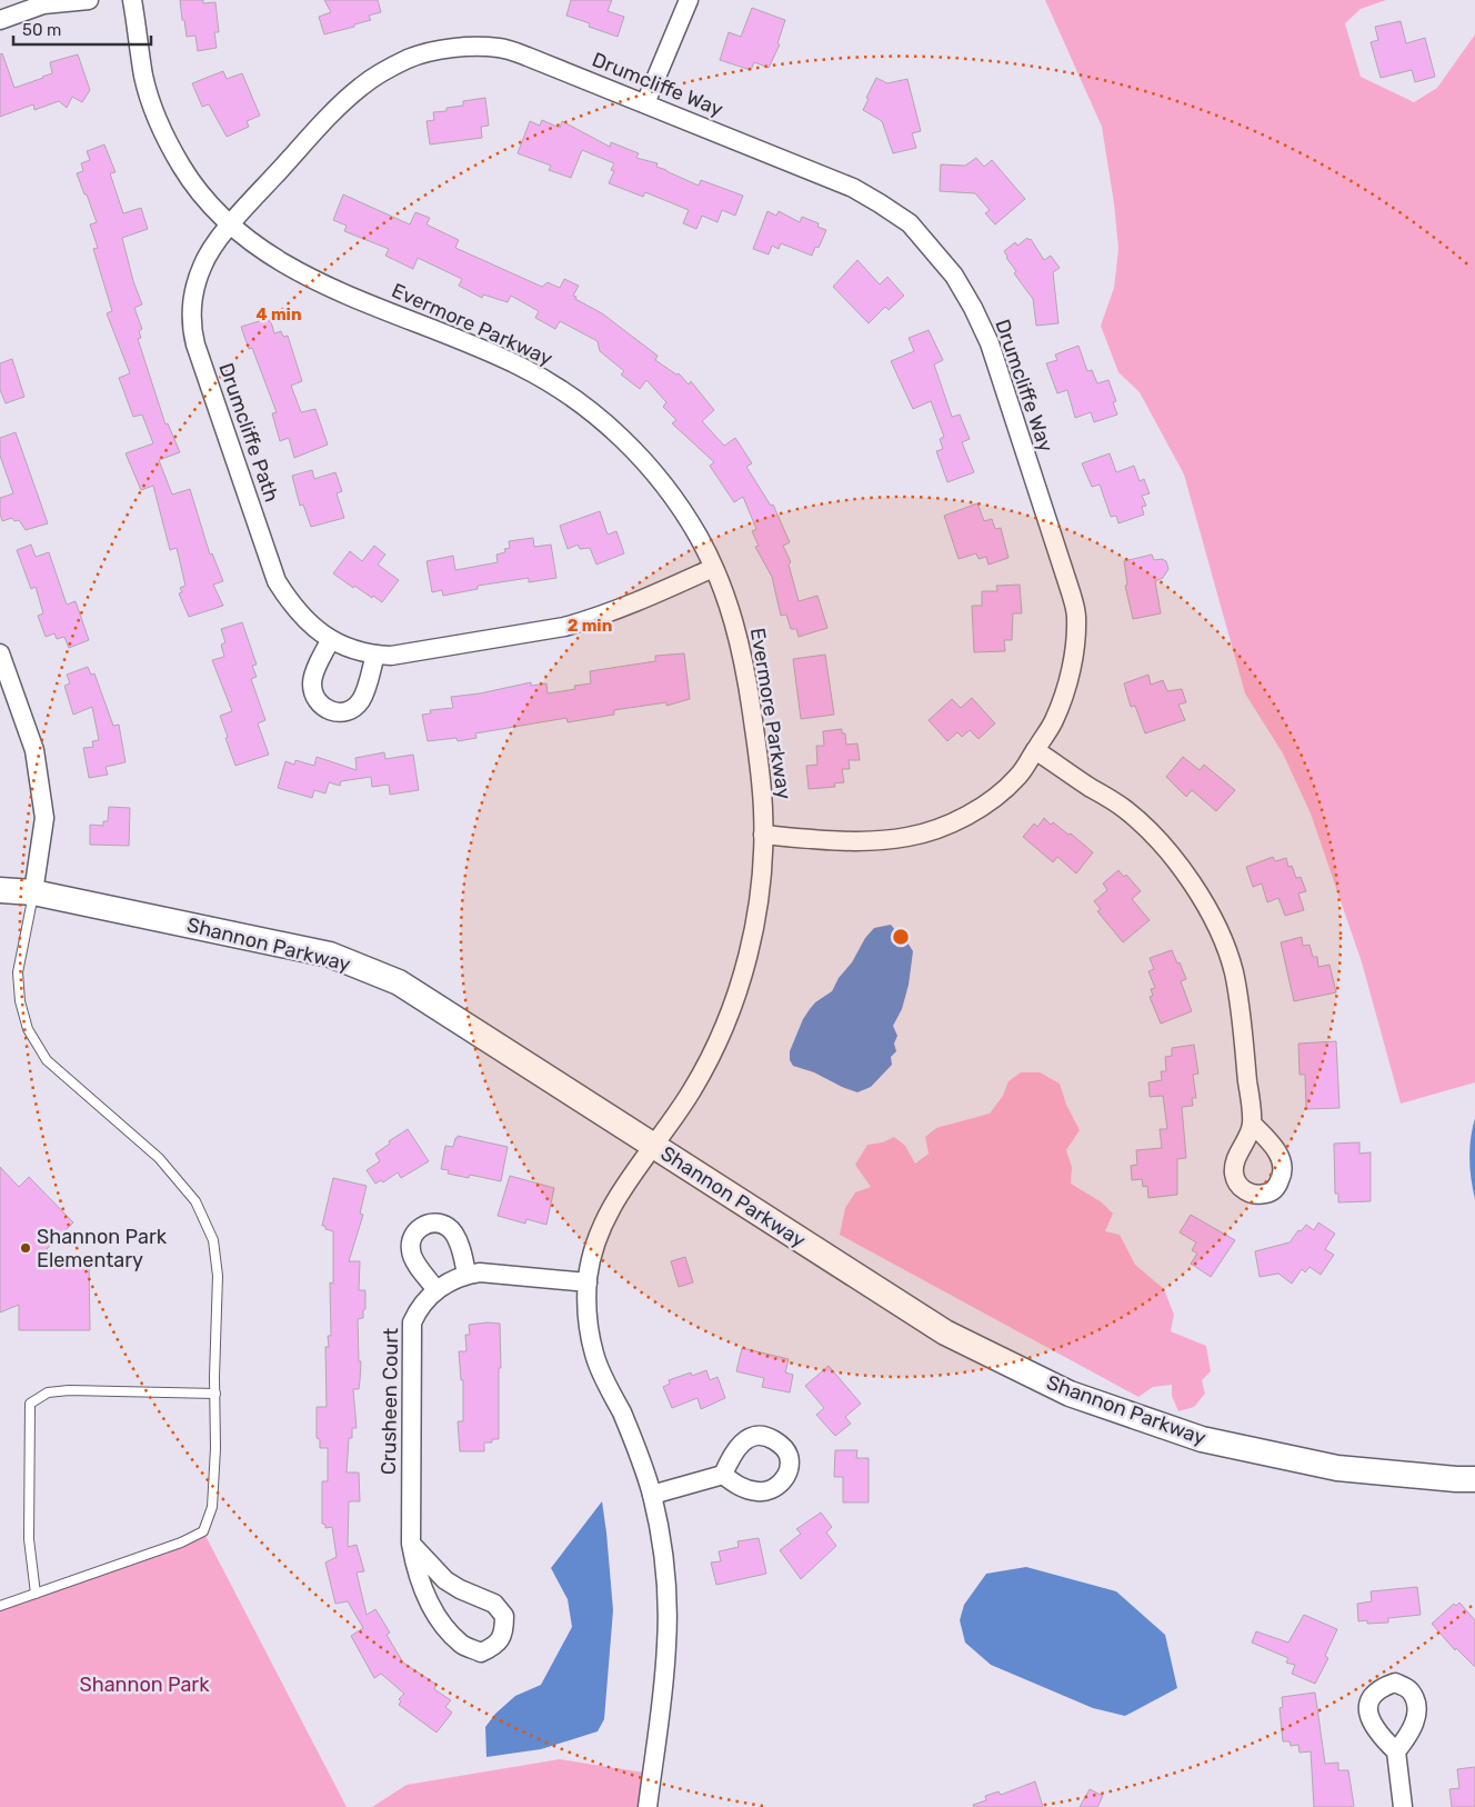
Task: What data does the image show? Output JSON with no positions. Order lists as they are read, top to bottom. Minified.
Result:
{"streets":{"street":["Drumcliffe Way","Evermore Parkway","Drumcliffe Path","Shannon Parkway","Crusheen Court"]},"crossings":[["Drumcliffe Way","Evermore Parkway"],["Drumcliffe Way","Drumcliffe Path"],["Evermore Parkway","Drumcliffe Path"],["Evermore Parkway","Shannon Parkway"],["Evermore Parkway","Crusheen Court"]],"parks":["Shannon Park"],"places":["Shannon Park Elementary"],"scale_bar":"50 m","rings":["4 min","2 min"]}
